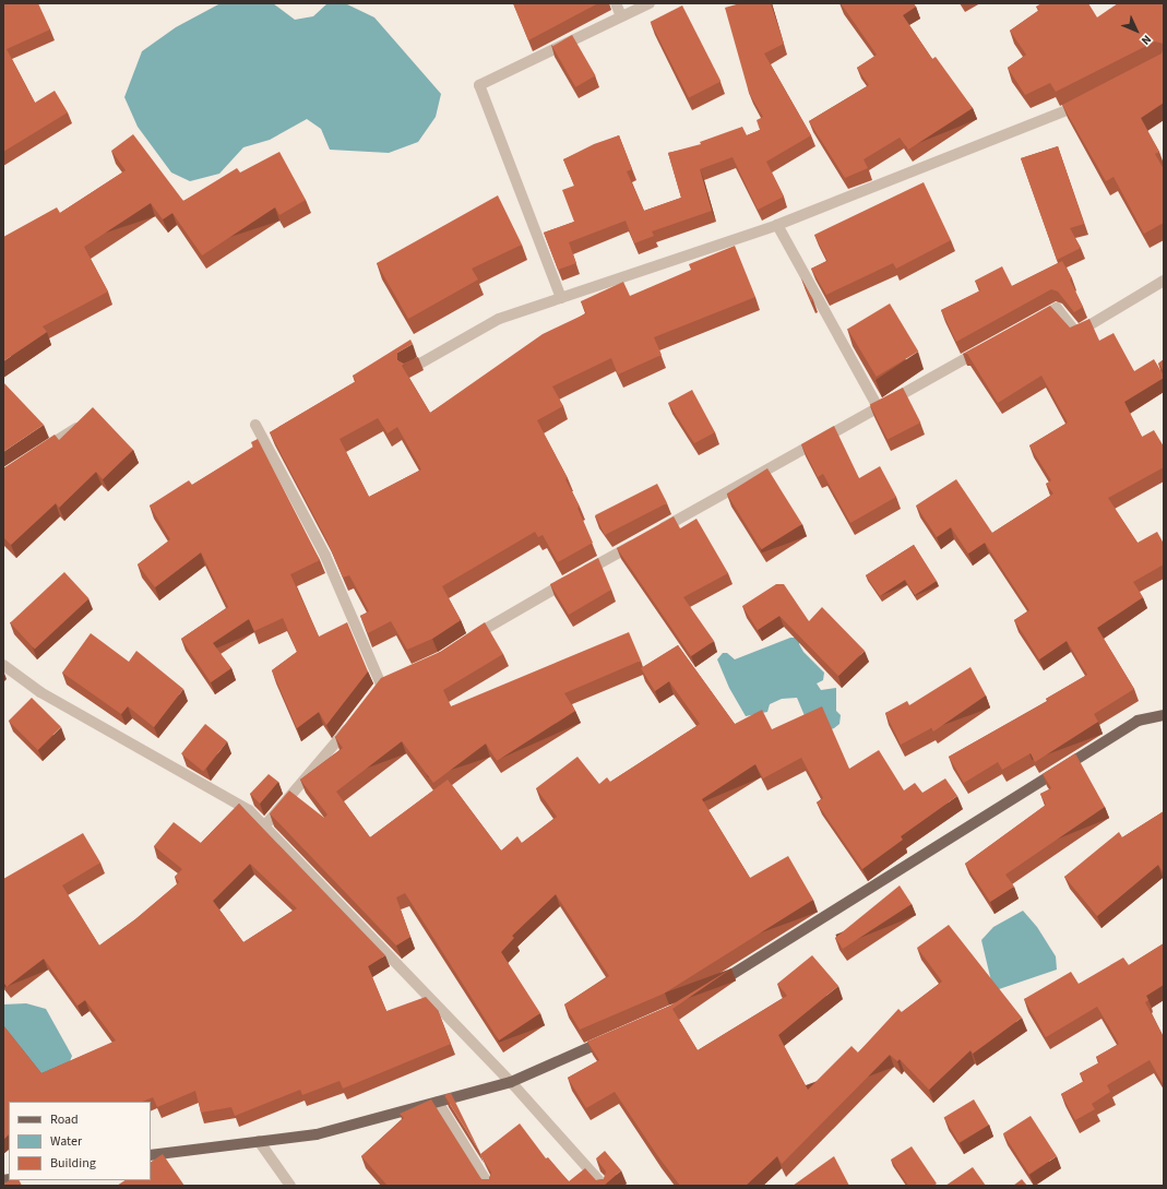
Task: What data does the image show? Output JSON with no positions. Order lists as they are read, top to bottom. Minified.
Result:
{"legend":["Road","Water","Building"],"north":"bottom right"}
